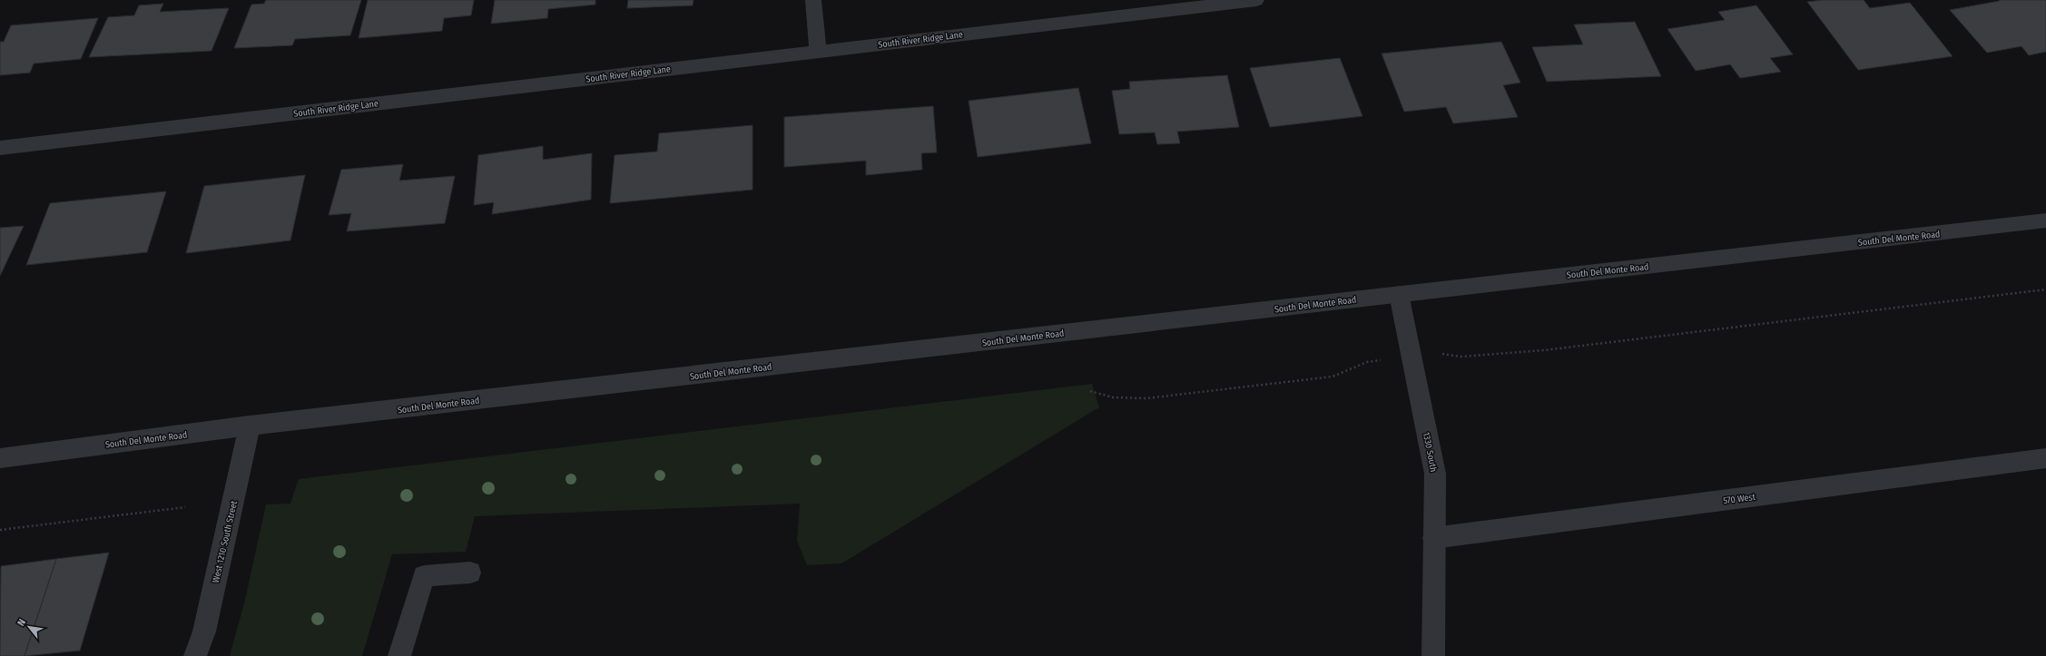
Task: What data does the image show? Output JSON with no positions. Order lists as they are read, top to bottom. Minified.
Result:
{"streets":{"street":["South River Ridge Lane","South Del Monte Road","1330 South","570 West","West 1210 South Street"]},"crossings":[["South Del Monte Road","1330 South"],["South Del Monte Road","West 1210 South Street"],["1330 South","570 West"]],"north":"top left"}
